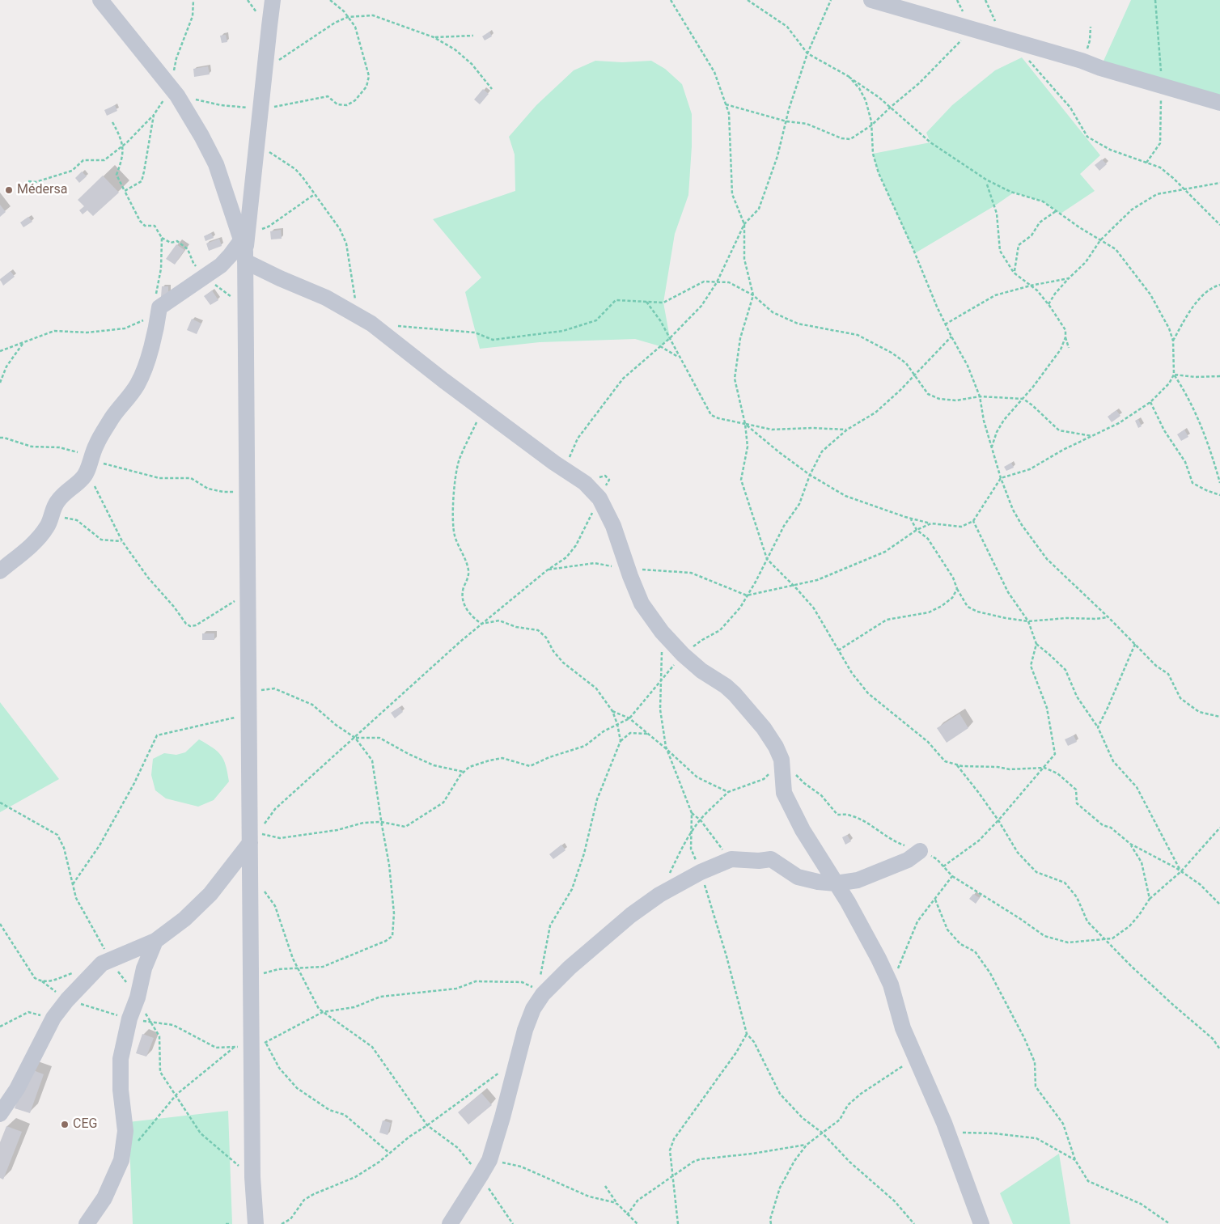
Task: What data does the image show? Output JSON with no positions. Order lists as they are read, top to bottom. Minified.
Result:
{"places":["Médersa","CEG"]}
